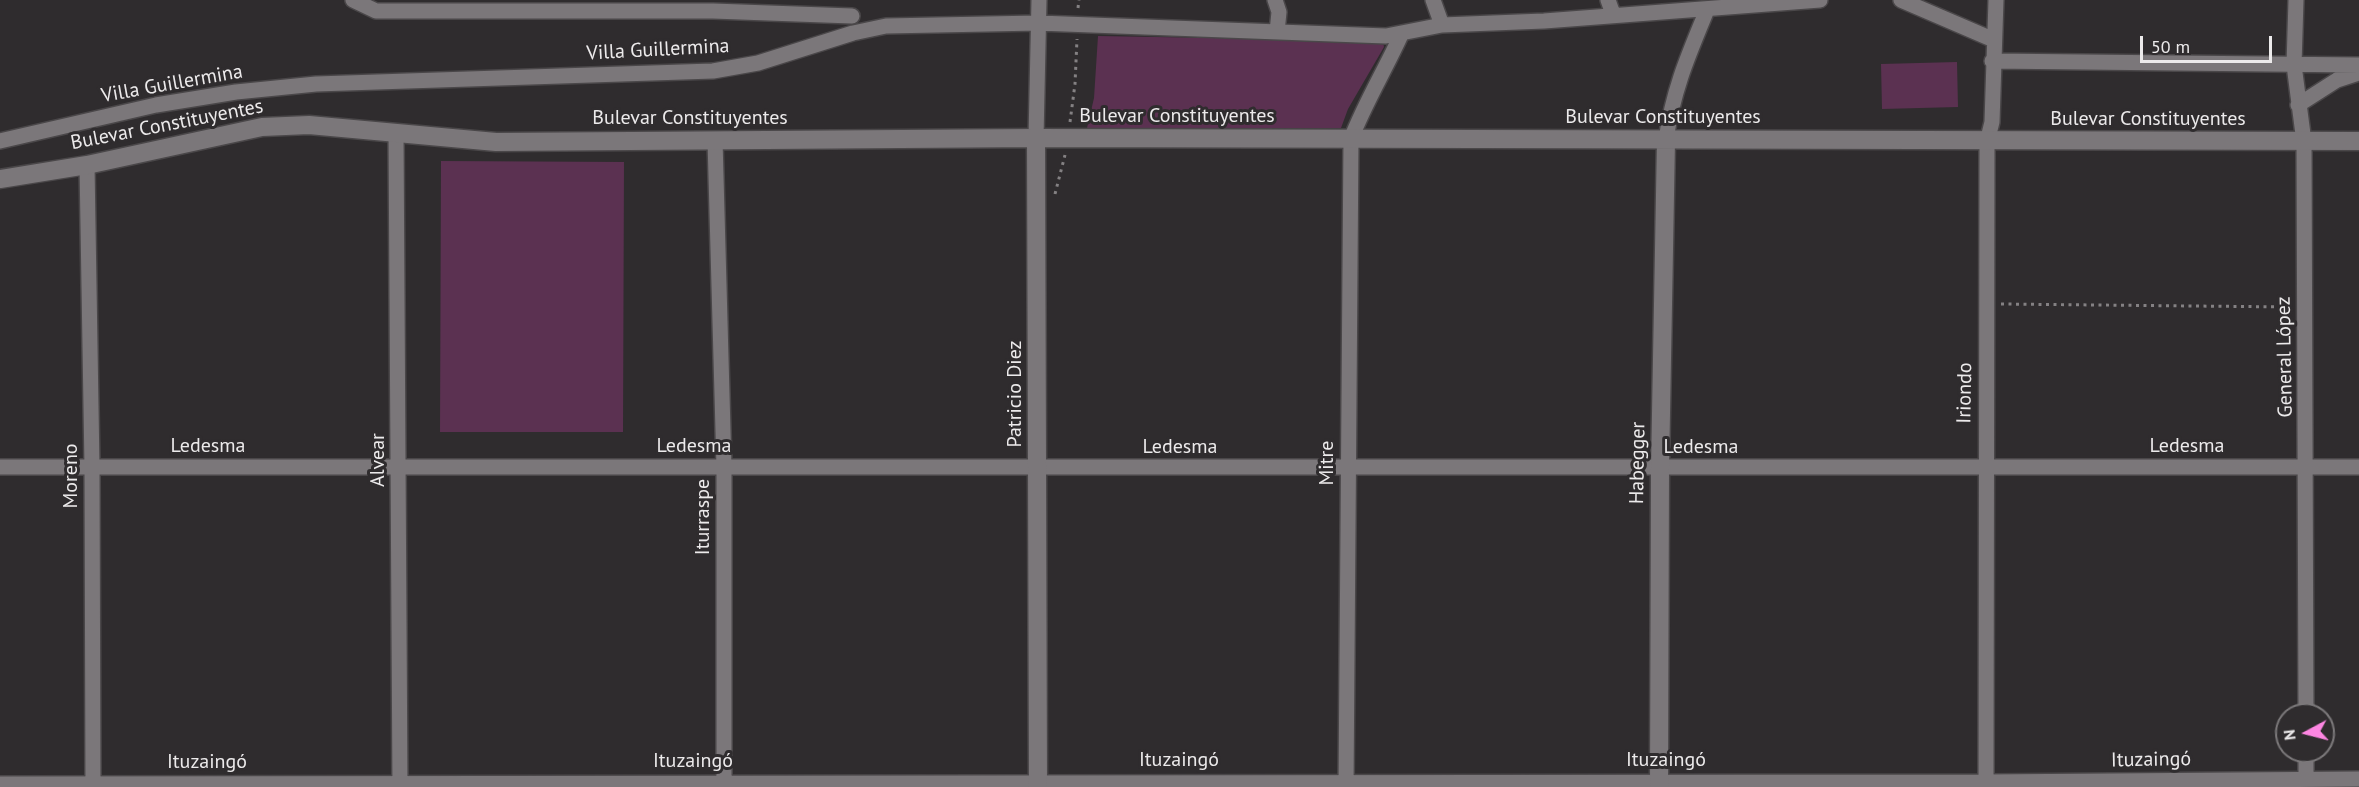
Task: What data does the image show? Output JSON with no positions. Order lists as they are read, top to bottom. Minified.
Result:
{"streets":{"street":["Villa Guillermina","Bulevar Constituyentes","General López","Iriondo","Patricio Diez","Ledesma","Alvear","Mitre","Habegger","Moreno","Iturraspe","Ituzaingó"]},"crossings":[["Villa Guillermina","Patricio Diez"],["Bulevar Constituyentes","General López"],["Bulevar Constituyentes","Iriondo"],["Bulevar Constituyentes","Patricio Diez"],["Bulevar Constituyentes","Alvear"],["Bulevar Constituyentes","Mitre"],["Bulevar Constituyentes","Habegger"],["Bulevar Constituyentes","Moreno"],["Bulevar Constituyentes","Iturraspe"],["General López","Ledesma"],["Iriondo","Ledesma"],["Iriondo","Ituzaingó"],["Patricio Diez","Ledesma"],["Patricio Diez","Ituzaingó"],["Ledesma","Alvear"],["Ledesma","Mitre"],["Ledesma","Habegger"],["Ledesma","Moreno"],["Ledesma","Iturraspe"],["Alvear","Ituzaingó"],["Mitre","Ituzaingó"],["Habegger","Ituzaingó"],["Moreno","Ituzaingó"],["Iturraspe","Ituzaingó"]],"scale_bar":"50 m","north":"left"}
